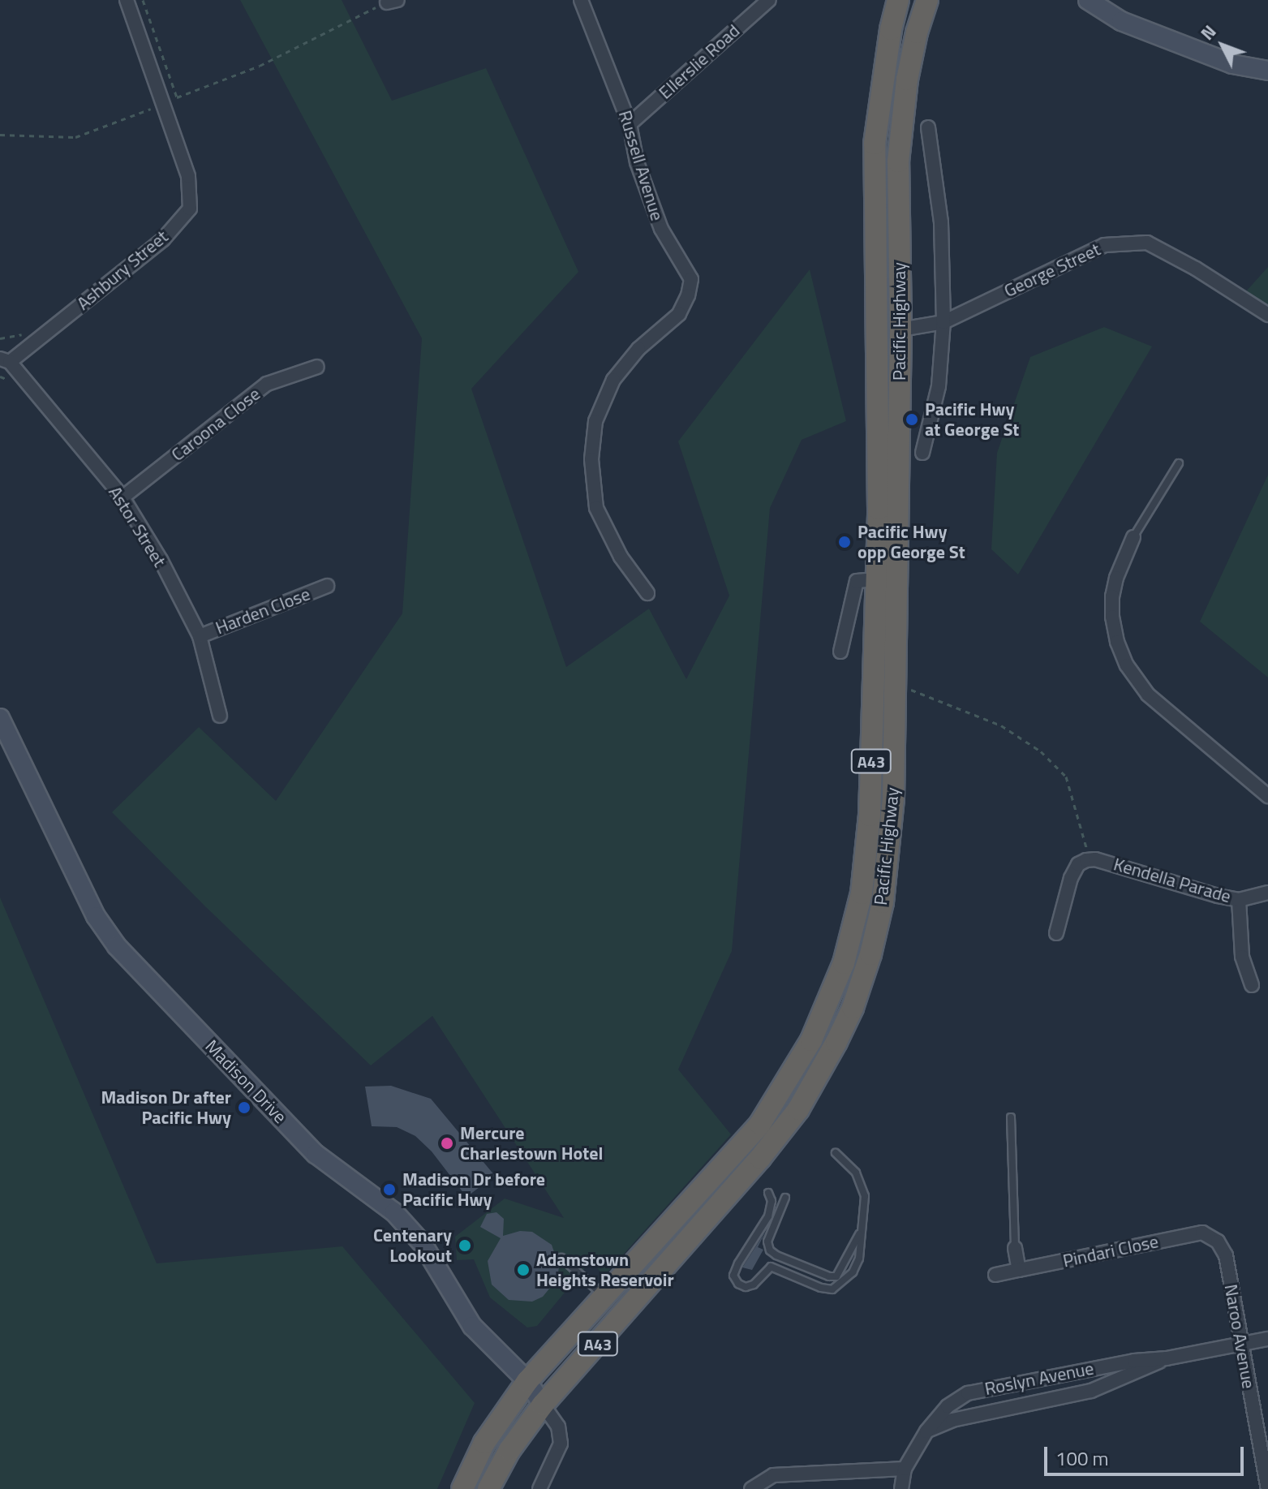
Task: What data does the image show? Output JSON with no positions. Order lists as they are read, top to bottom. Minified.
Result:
{"streets":{"highway":["Pacific Highway","A43"],"main road":["Madison Drive"],"street":["Ellerslie Road","Russell Avenue","Ashbury Street","George Street","Caroona Close","Astor Street","Harden Close","Kendella Parade","Pindari Close","Naroo Avenue","Roslyn Avenue"]},"crossings":[["Ellerslie Road","Russell Avenue"],["Ashbury Street","Astor Street"],["George Street","Pacific Highway"],["Pacific Highway","Madison Drive"],["Caroona Close","Astor Street"],["Astor Street","Harden Close"],["Pindari Close","Naroo Avenue"],["Naroo Avenue","Roslyn Avenue"]],"places":["Pacific Hwy at George St","Pacific Hwy opp George St","Madison Dr after Pacific Hwy","Mercure Charlestown Hotel","Madison Dr before Pacific Hwy","Centenary Lookout","Adamstown Heights Reservoir"],"scale_bar":"100 m","north":"top left"}
